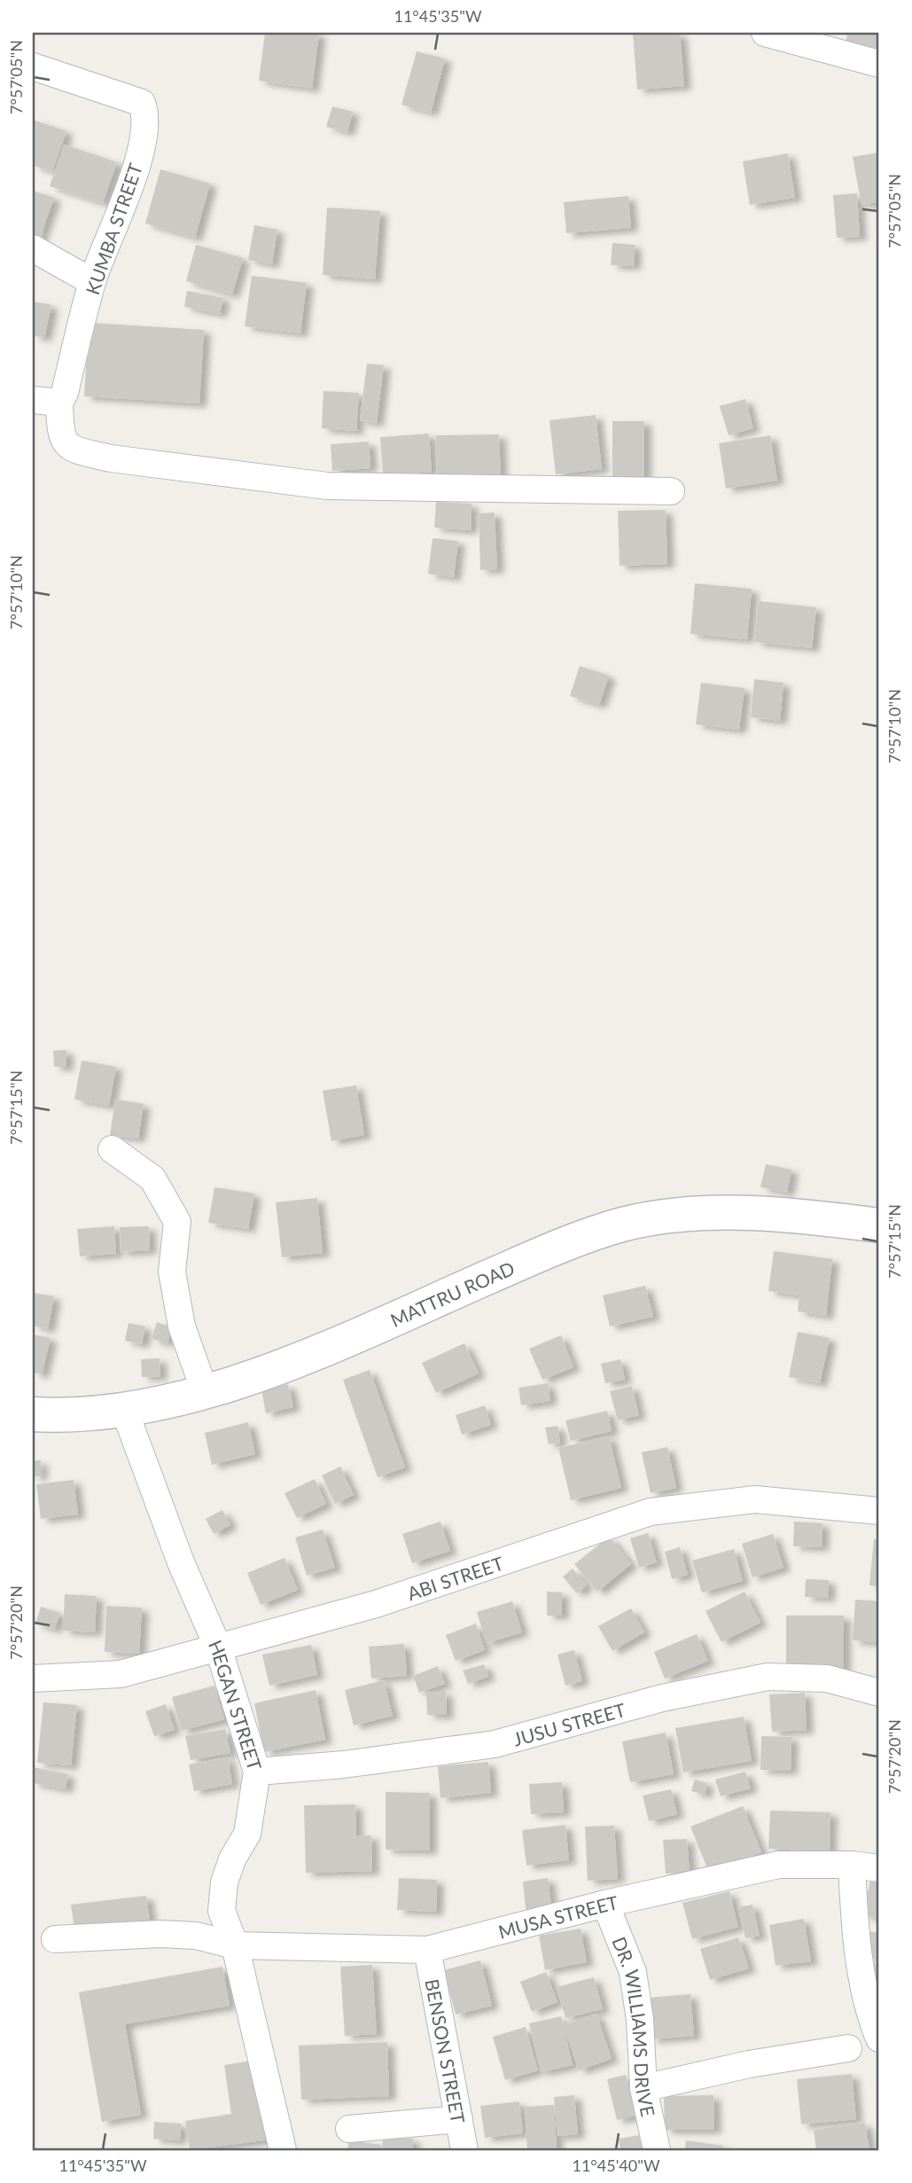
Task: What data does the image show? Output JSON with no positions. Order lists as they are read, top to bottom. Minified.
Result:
{"streets":{"main road":["MATTRU ROAD"],"street":["KUMBA STREET","ABI STREET","HEGAN STREET","JUSU STREET","MUSA STREET","DR. WILLIAMS DRIVE","BENSON STREET"]},"crossings":[["MATTRU ROAD","HEGAN STREET"],["ABI STREET","HEGAN STREET"],["HEGAN STREET","JUSU STREET"],["HEGAN STREET","MUSA STREET"],["MUSA STREET","DR. WILLIAMS DRIVE"],["MUSA STREET","BENSON STREET"]],"coordinates":["11°45'35\"W","7°57'05\"N","7°57'10\"N","7°57'15\"N","7°57'20\"N","11°45'40\"W"]}
